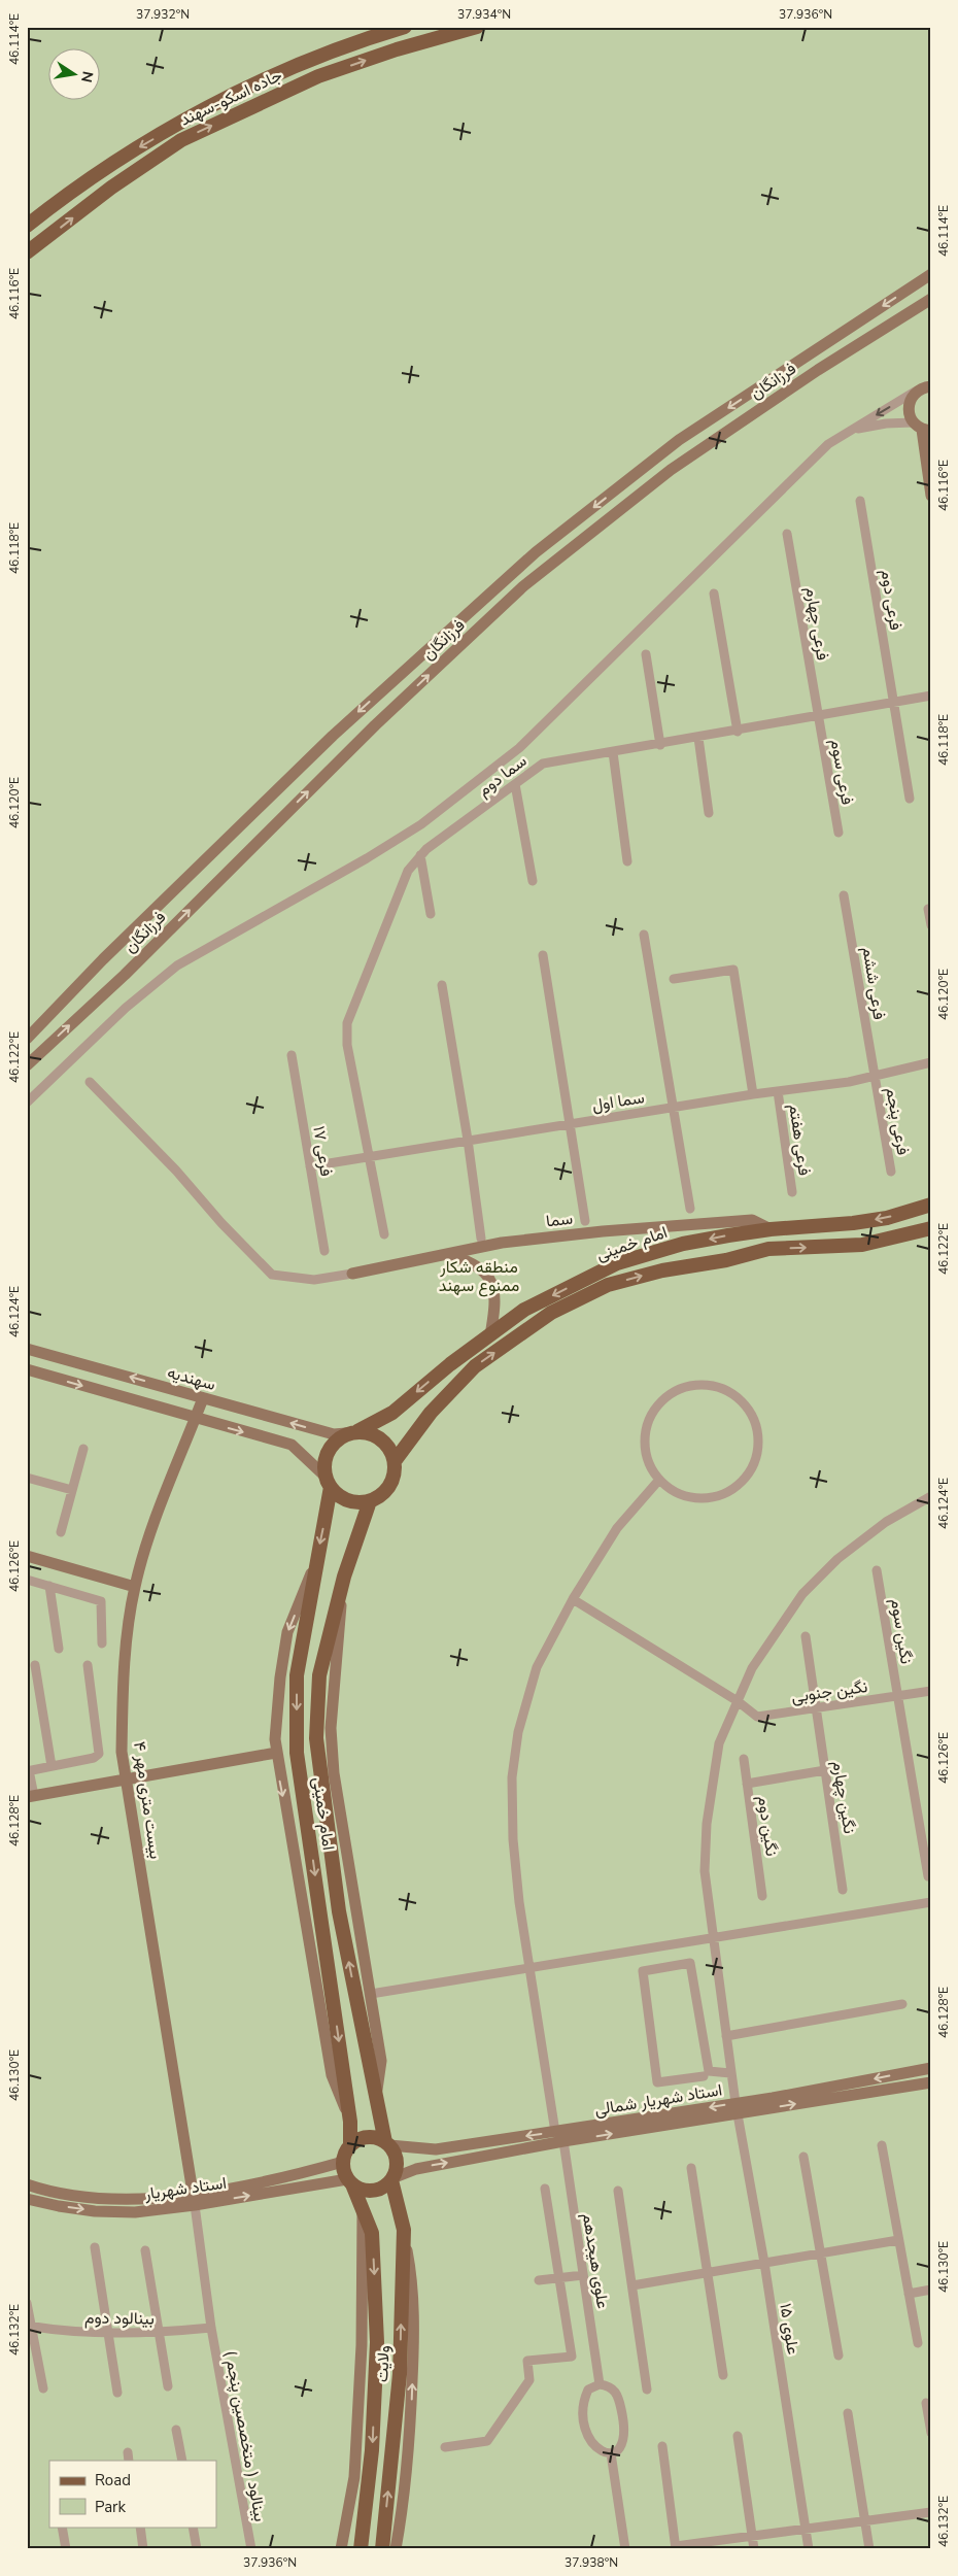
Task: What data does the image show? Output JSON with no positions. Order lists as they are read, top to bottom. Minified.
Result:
{"streets":{"main road":["جاده اسکو-سهند","فرزانگان","سما","امام خمینی","سهندیه","بیست متری مهر ۴","استاد شهریار شمالی","استاد شهریار","ولایت"],"street":["فرعی دوم","فرعی چهارم","فرعی سوم","سما دوم","فرعی ششم","سما اول","فرعی پنجم","فرعی هفتم","فرعی ۱۷","نگین سوم","نگین جنوبی","نگین چهارم","نگین دوم","علوی هیجدهم","بینالود دوم","علوی ۱۵","بینالود ( متخصصین پنجم )"]},"crossings":[["فرعی دوم","سما دوم"],["فرعی چهارم","فرعی سوم"],["فرعی چهارم","سما دوم"],["فرعی سوم","سما دوم"],["سما دوم","سما اول"],["فرعی ششم","سما اول"],["فرعی ششم","فرعی پنجم"],["سما اول","فرعی پنجم"],["سما اول","فرعی هفتم"],["سما اول","فرعی ۱۷"],["سما","امام خمینی"],["امام خمینی","سهندیه"],["امام خمینی","استاد شهریار شمالی"],["امام خمینی","استاد شهریار"],["امام خمینی","ولایت"],["سهندیه","بیست متری مهر ۴"],["نگین سوم","نگین جنوبی"],["نگین جنوبی","نگین چهارم"],["نگین جنوبی","علوی ۱۵"],["بیست متری مهر ۴","استاد شهریار"],["بیست متری مهر ۴","بینالود ( متخصصین پنجم )"],["استاد شهریار شمالی","استاد شهریار"],["استاد شهریار شمالی","علوی هیجدهم"],["استاد شهریار شمالی","علوی ۱۵"],["استاد شهریار شمالی","ولایت"],["استاد شهریار","ولایت"],["استاد شهریار","بینالود ( متخصصین پنجم )"],["بینالود دوم","بینالود ( متخصصین پنجم )"]],"parks":["منطقه شکار ممنوع سهند"],"legend":["Road","Park"],"north":"right","coordinates":["37.932°N","37.934°N","37.936°N","46.114°E","46.116°E","46.118°E","46.120°E","46.122°E","46.124°E","46.126°E","46.128°E","46.130°E","46.132°E","37.938°N"]}
